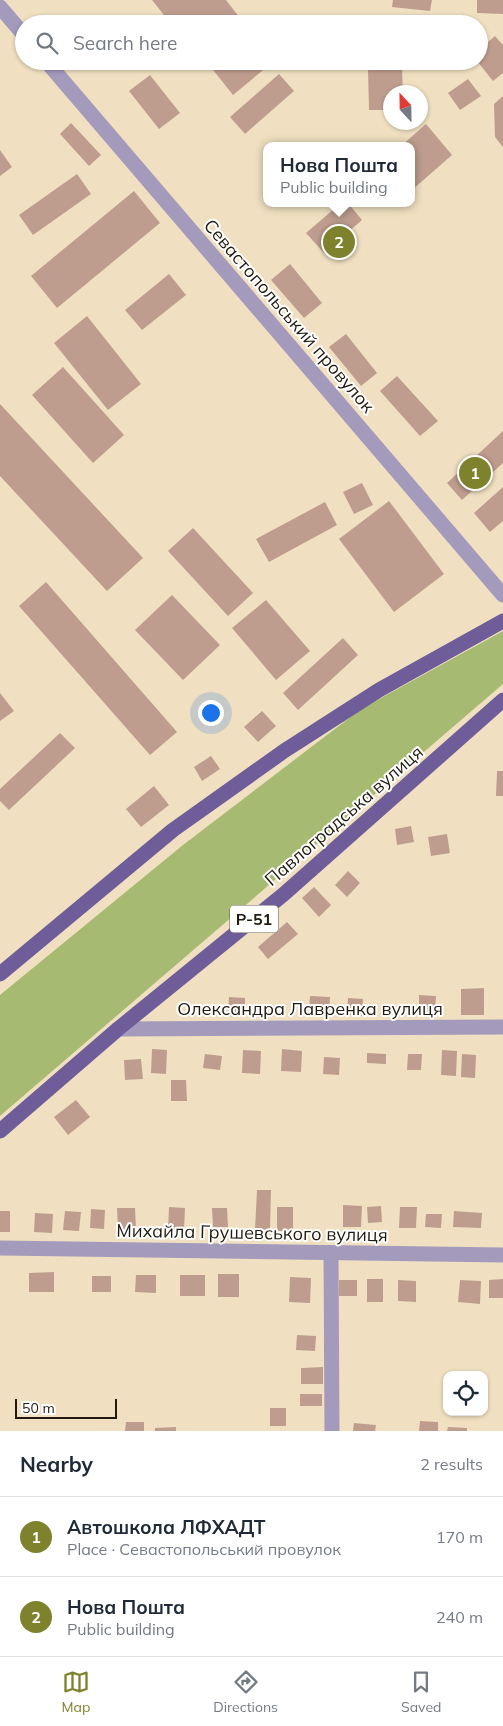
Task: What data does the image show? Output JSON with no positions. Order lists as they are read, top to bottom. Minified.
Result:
{"streets":{"main road":["Павлоградська вулиця","Р-51"],"street":["Севастопольський провулок","Олександра Лавренка вулиця","Михайла Грушевського вулиця"]},"crossings":[["Павлоградська вулиця","Олександра Лавренка вулиця"]],"scale_bar":"50 m","north":"top","page":{"search":"Search here","popup":["Нова Пошта","Public building"],"pins":["2","1"],"scale":"50 m","heading":["Nearby","2 results"],"list":[{"mark":"1","name":"Автошкола ЛФХАДТ","note":"Place · Севастопольський провулок","value":"170 m"},{"mark":"2","name":"Нова Пошта","note":"Public building","value":"240 m"}],"nav":["Map","Directions","Saved"]}}
